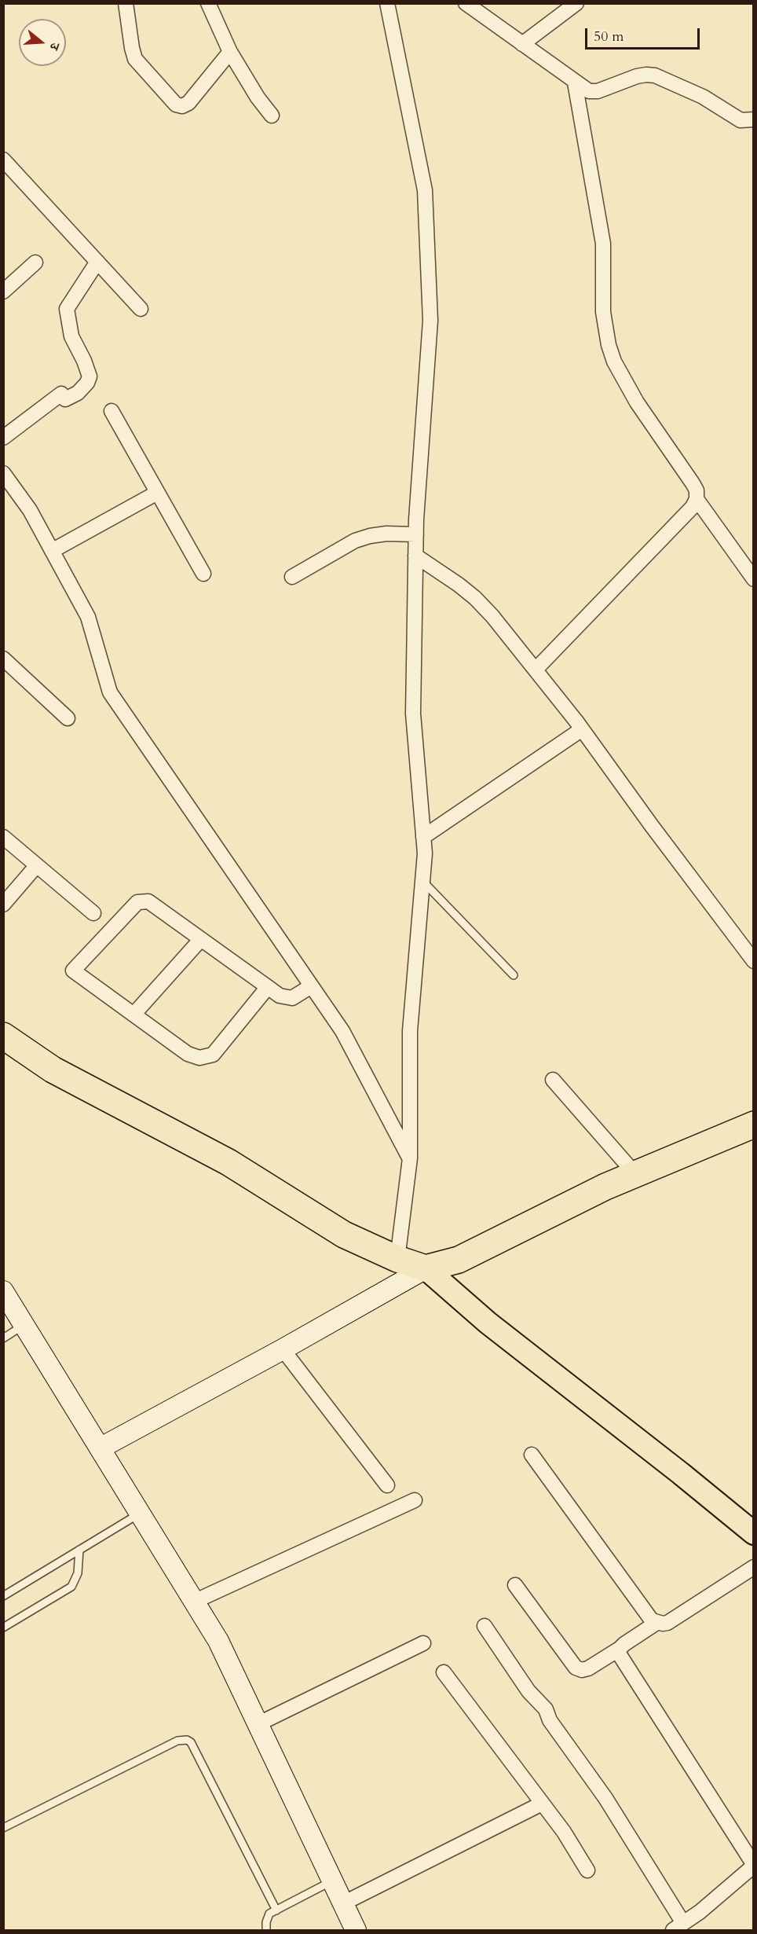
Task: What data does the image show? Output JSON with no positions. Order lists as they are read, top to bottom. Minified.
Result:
{"scale_bar":"50 m","north":"right"}
